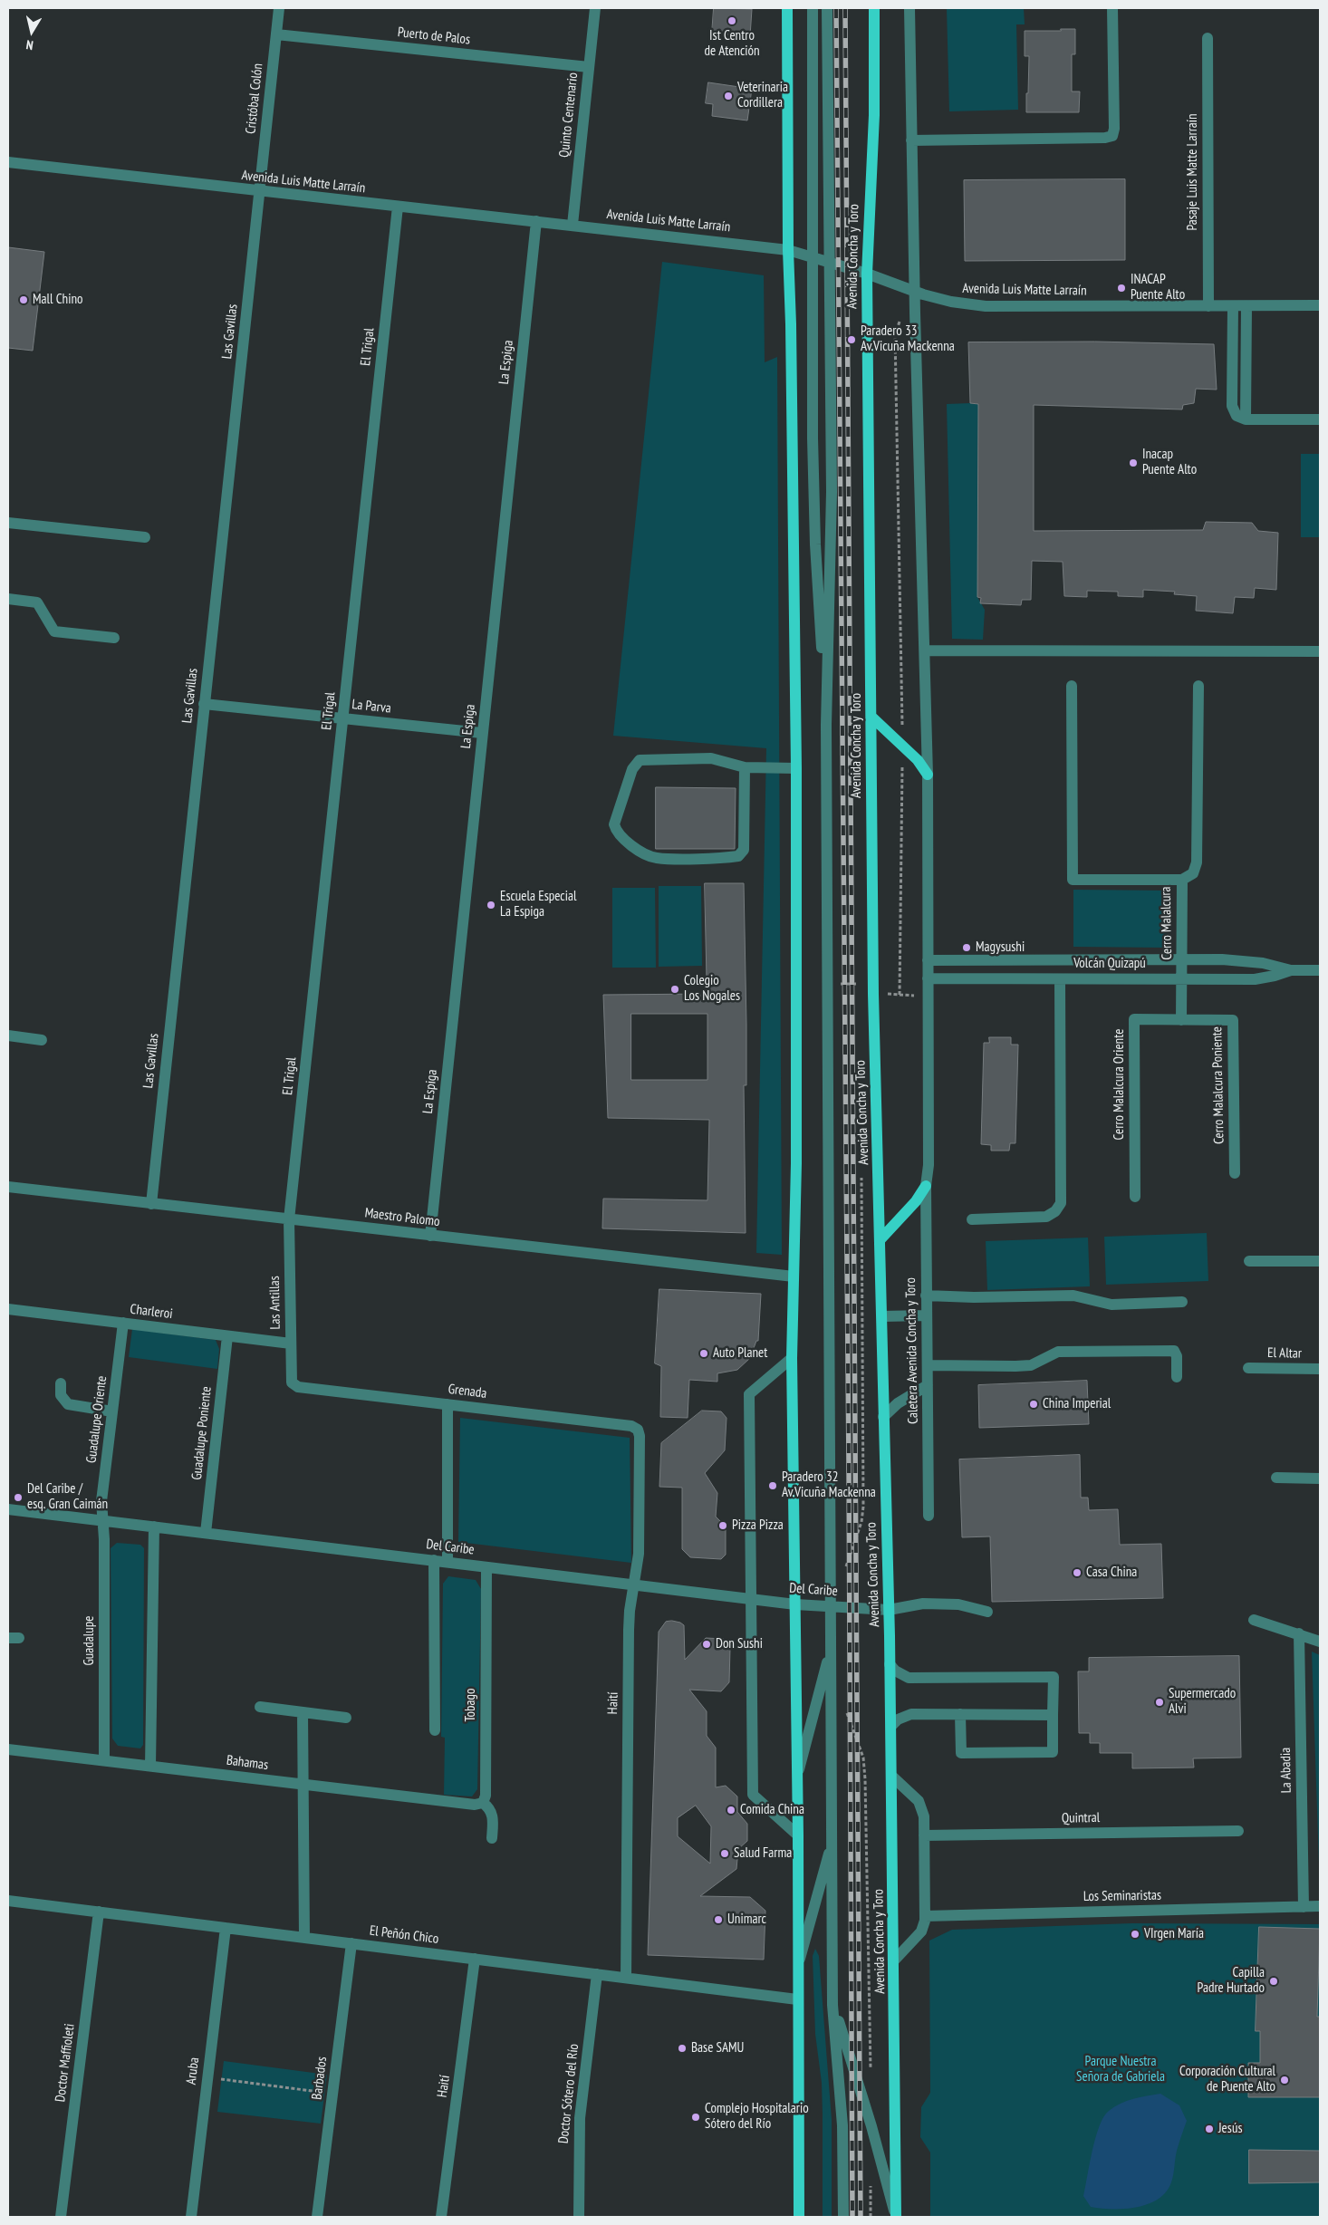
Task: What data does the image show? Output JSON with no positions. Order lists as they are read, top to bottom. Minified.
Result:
{"streets":{"main road":["Avenida Concha y Toro"],"street":["Puerto de Palos","Cristóbal Colón","Quinto Centenario","Pasaje Luis Matte Larraín","Avenida Luis Matte Larraín","Las Gavillas","El Trigal","La Espiga","La Parva","Cerro Malalcura","Volcán Quizapú","Cerro Malalcura Oriente","Cerro Malalcura Poniente","Maestro Palomo","Las Antillas","Charleroi","Caletera Avenida Concha y Toro","El Altar","Grenada","Guadalupe Oriente","Guadalupe Poniente","Del Caribe","Guadalupe","Haití","Tobago","Bahamas","La Abadia","Quintral","Los Seminaristas","El Peñón Chico","Doctor Maffioleti","Aruba","Barbados","Doctor Sótero del Río"]},"crossings":[["Puerto de Palos","Cristóbal Colón"],["Puerto de Palos","Quinto Centenario"],["Cristóbal Colón","Avenida Luis Matte Larraín"],["Cristóbal Colón","Las Gavillas"],["Quinto Centenario","Avenida Luis Matte Larraín"],["Pasaje Luis Matte Larraín","Avenida Luis Matte Larraín"],["Avenida Luis Matte Larraín","Avenida Concha y Toro"],["Avenida Luis Matte Larraín","Las Gavillas"],["Avenida Luis Matte Larraín","El Trigal"],["Avenida Luis Matte Larraín","La Espiga"],["Avenida Concha y Toro","Del Caribe"],["Las Gavillas","La Parva"],["Las Gavillas","Maestro Palomo"],["El Trigal","La Parva"],["El Trigal","Maestro Palomo"],["El Trigal","Las Antillas"],["La Espiga","La Parva"],["La Espiga","Maestro Palomo"],["Cerro Malalcura","Volcán Quizapú"],["Cerro Malalcura","Cerro Malalcura Oriente"],["Cerro Malalcura","Cerro Malalcura Poniente"],["Cerro Malalcura Oriente","Cerro Malalcura Poniente"],["Maestro Palomo","Las Antillas"],["Las Antillas","Charleroi"],["Las Antillas","Grenada"],["Charleroi","Guadalupe Oriente"],["Charleroi","Guadalupe Poniente"],["Grenada","Haití"],["Guadalupe Oriente","Del Caribe"],["Guadalupe Oriente","Guadalupe"],["Guadalupe Poniente","Del Caribe"],["Del Caribe","Guadalupe"],["Del Caribe","Haití"],["Del Caribe","Tobago"],["Guadalupe","Bahamas"],["Haití","El Peñón Chico"],["Tobago","Bahamas"],["La Abadia","Los Seminaristas"],["El Peñón Chico","Doctor Maffioleti"],["El Peñón Chico","Aruba"],["El Peñón Chico","Barbados"],["El Peñón Chico","Doctor Sótero del Río"]],"parks":["Parque Nuestra Señora de Gabriela"],"places":["Ist Centro de Atención","Veterinaria Cordillera","INACAP Puente Alto","Mall Chino","Paradero 33 Av.Vicuña Mackenna","Inacap Puente Alto","Escuela Especial La Espiga","Magysushi","Colegio Los Nogales","Auto Planet","China Imperial","Paradero 32 Av.Vicuña Mackenna","Del Caribe / esq. Gran Caimán","Pizza Pizza","Casa China","Don Sushi","Supermercado Alvi","Comida China","Salud Farma","Unimarc","VIrgen María","Capilla Padre Hurtado","Base SAMU","Corporación Cultural de Puente Alto","Complejo Hospitalario Sótero del Río","Jesús"],"north":"bottom"}
